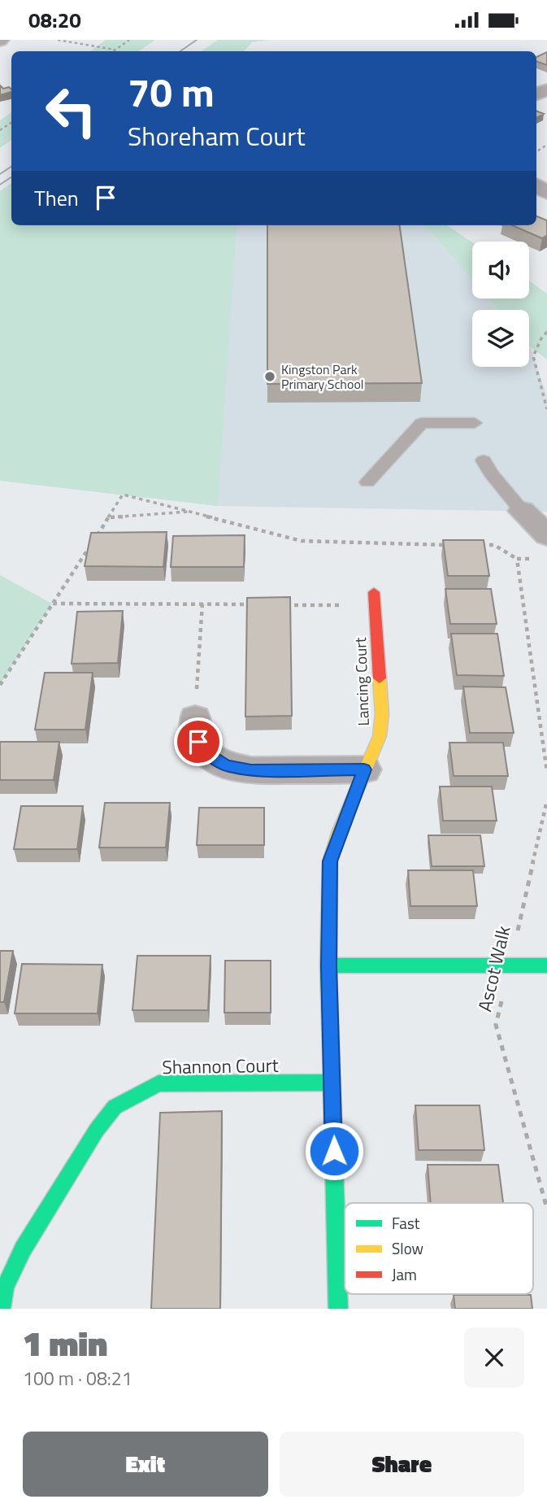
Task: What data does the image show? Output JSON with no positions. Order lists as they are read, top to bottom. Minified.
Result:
{"streets":{"street":["Lancing Court","Shannon Court"],"path":["Ascot Walk"]},"crossings":[["Lancing Court","Shannon Court"]],"places":["Kingston Park Primary School"],"legend":["Fast","Slow","Jam"],"page":{"status":"08:20","turn":["70 m","Shoreham Court"],"then":"Then","heading":["1 min","100 m · 08:21"],"buttons":["Exit","Share"]}}
